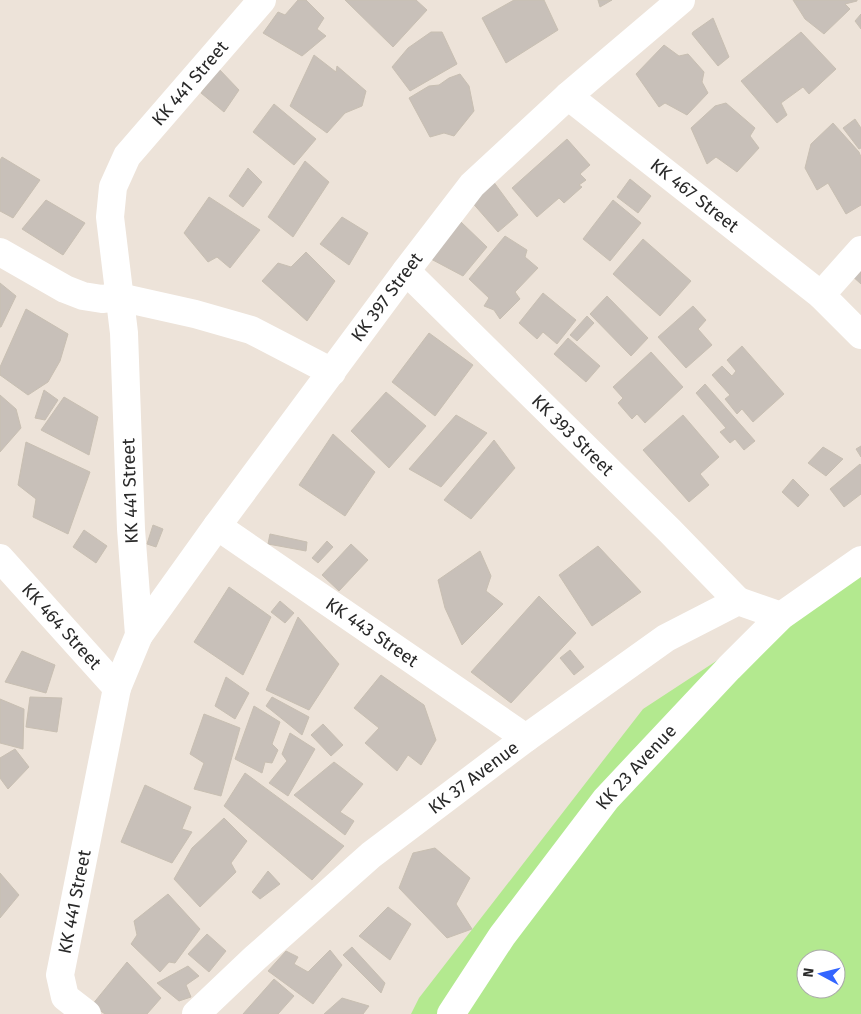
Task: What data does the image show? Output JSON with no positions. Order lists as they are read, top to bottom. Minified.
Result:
{"streets":{"street":["KK 441 Street","KK 467 Street","KK 397 Street","KK 393 Street","KK 464 Street","KK 443 Street","KK 23 Avenue","KK 37 Avenue"]},"crossings":[["KK 441 Street","KK 397 Street"],["KK 441 Street","KK 464 Street"],["KK 467 Street","KK 397 Street"],["KK 397 Street","KK 393 Street"],["KK 397 Street","KK 443 Street"],["KK 393 Street","KK 37 Avenue"],["KK 443 Street","KK 37 Avenue"]],"north":"left"}
